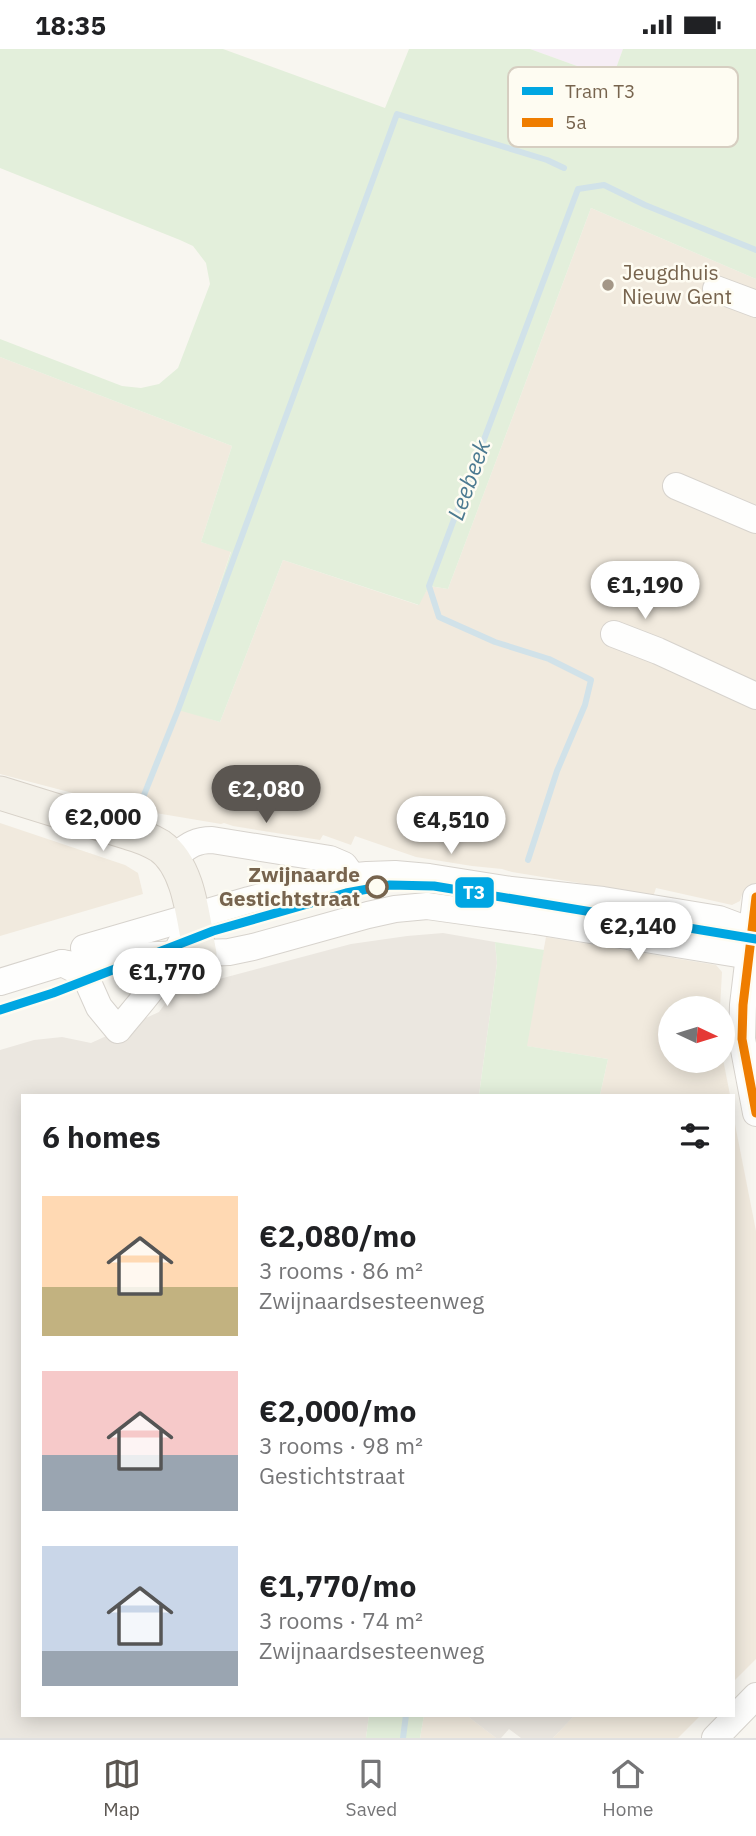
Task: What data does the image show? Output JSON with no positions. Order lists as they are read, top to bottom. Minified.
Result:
{"water":["Leebeek"],"places":["Jeugdhuis Nieuw Gent","Zwijnaarde Gestichtstraat"],"lines":["tram line T3","transit line 5a"],"legend":["Tram T3","5a"],"north":"right","page":{"status":"18:35","price":["€1,190","€2,080","€2,000","€4,510","€2,140","€1,770"],"heading":"6 homes","list":[{"name":"€2,080/mo","note":"3 rooms · 86 m² · Zwijnaardsesteenweg"},{"name":"€2,000/mo","note":"3 rooms · 98 m² · Gestichtstraat"},{"name":"€1,770/mo","note":"3 rooms · 74 m² · Zwijnaardsesteenweg"}],"tabs":["Map","Saved","Home"]}}
